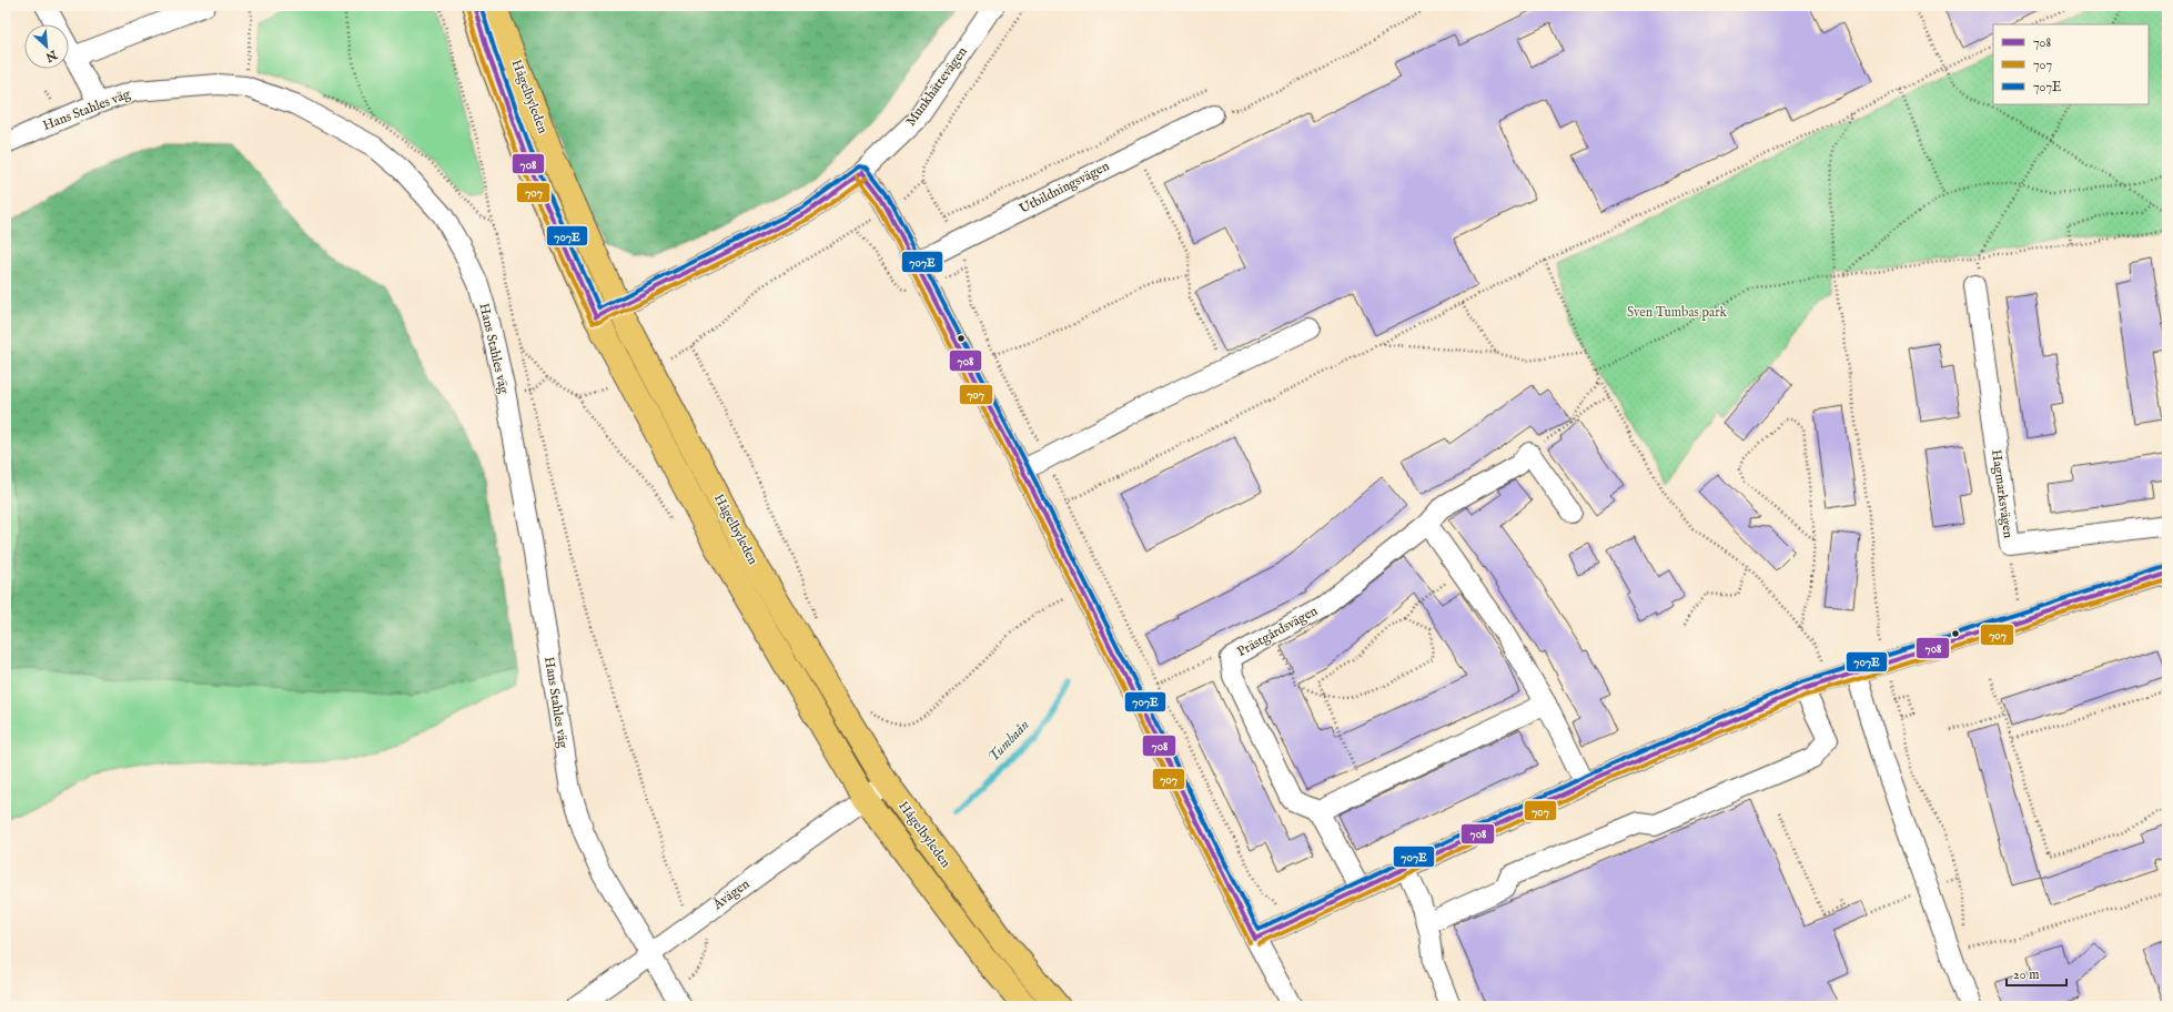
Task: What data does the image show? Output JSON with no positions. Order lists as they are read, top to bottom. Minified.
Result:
{"streets":{"main road":["Hågelbyleden"],"street":["Munkhättevägen","Hans Stahles väg","Utbildningsvägen","Hagmarksvägen","Prästgårdsvägen","Åvägen"]},"crossings":[["Munkhättevägen","Hågelbyleden"],["Hågelbyleden","Åvägen"],["Hans Stahles väg","Åvägen"]],"water":["Tumbaån"],"parks":["Sven Tumbas park"],"lines":["transit line 708","transit line 707E","transit line 707"],"legend":["708","707","707E"],"scale_bar":"20 m","north":"bottom right"}
